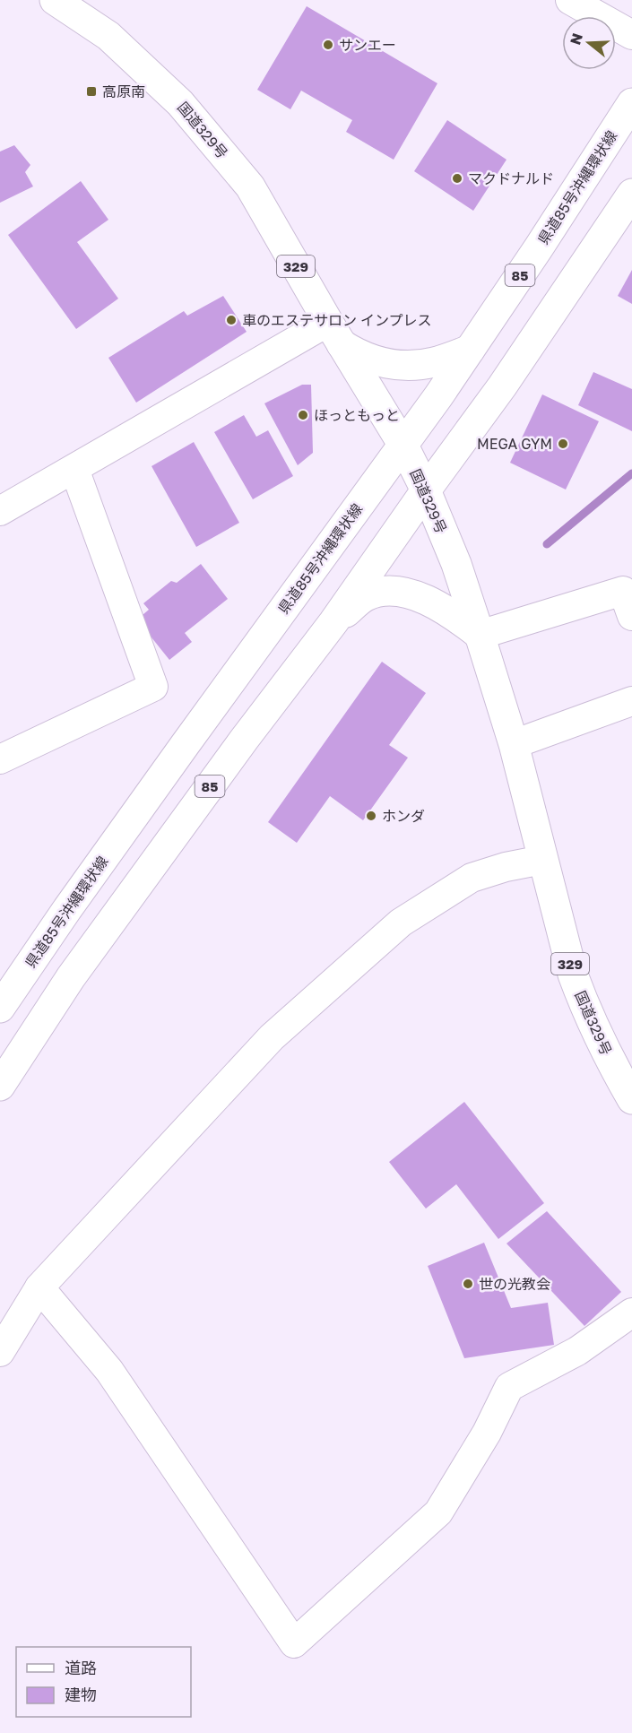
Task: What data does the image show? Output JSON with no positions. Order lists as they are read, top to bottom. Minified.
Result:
{"streets":{"main road":["国道329号","県道85号沖縄環状線","329","85"]},"crossings":[["国道329号","県道85号沖縄環状線"],["国道329号","85"]],"places":{"other":["サンエー","マクドナルド","車のエステサロン インプレス","ほっともっと","MEGA GYM","ホンダ","世の光教会"],"transit":["高原南"]},"legend":["道路","建物"],"north":"left"}
